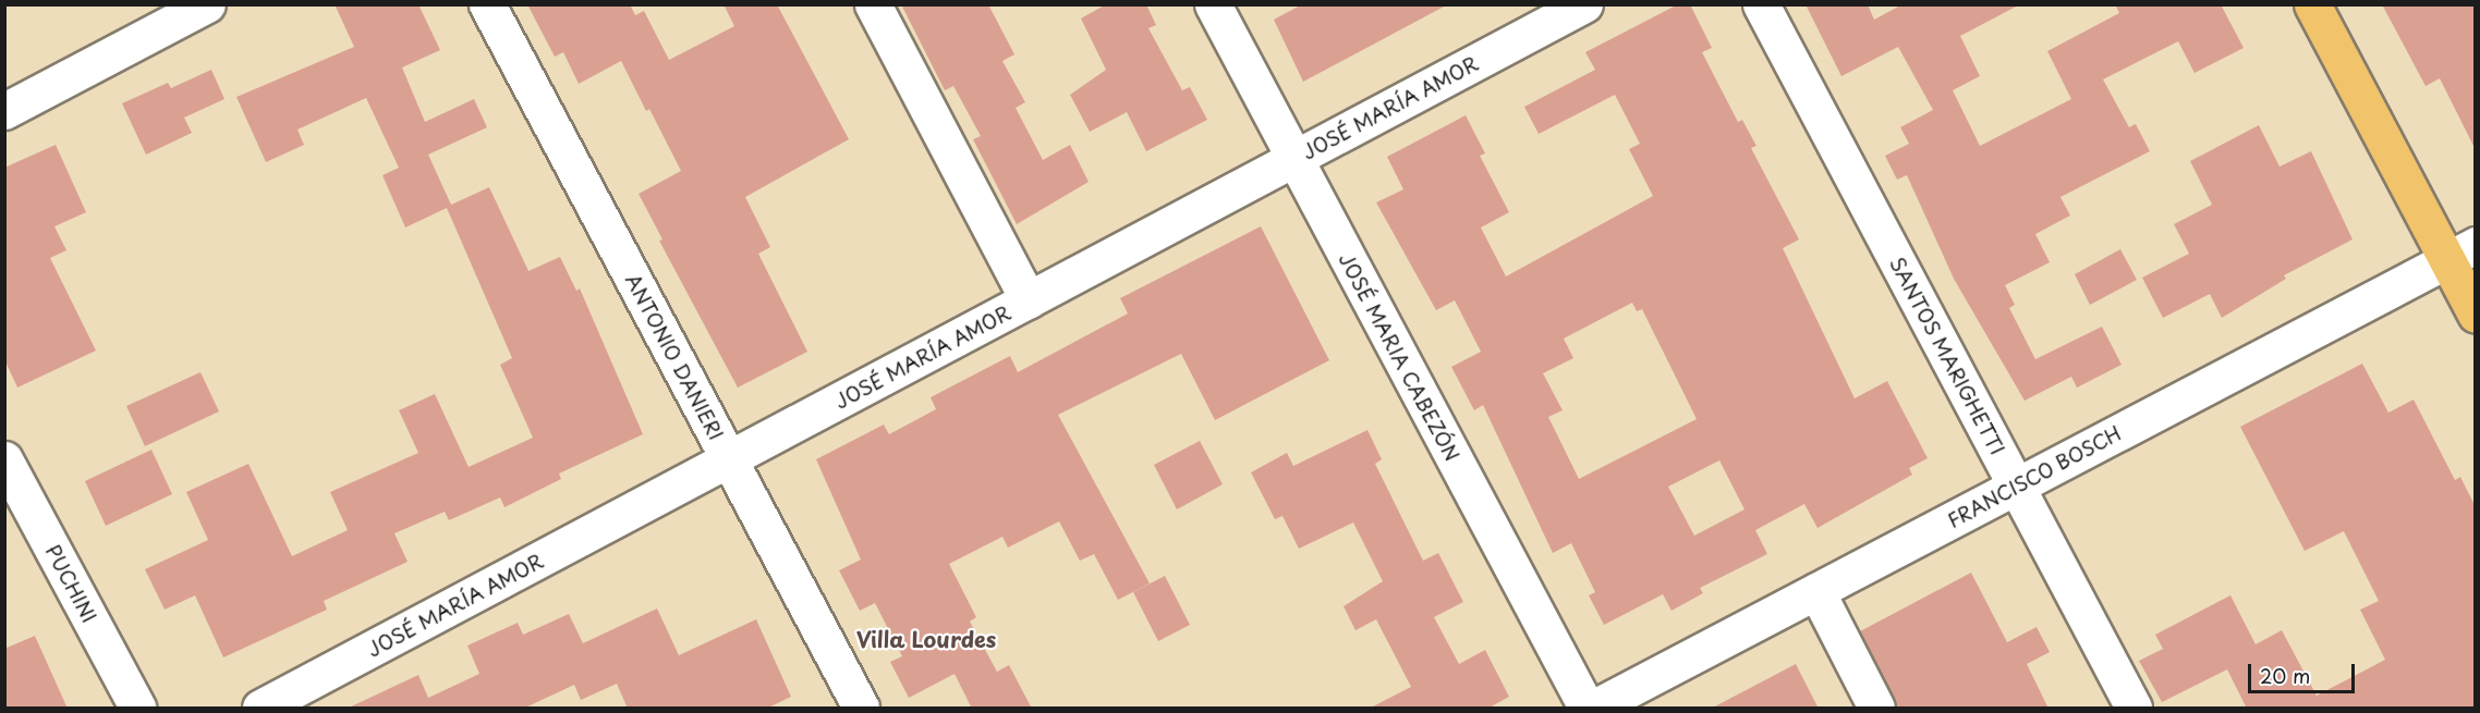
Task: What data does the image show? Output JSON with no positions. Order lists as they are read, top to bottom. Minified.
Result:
{"streets":{"street":["JOSÉ MARÍA AMOR","SANTOS MARIGHETTI","ANTONIO DANIERI","JOSÉ MARIA CABEZÓN","FRANCISCO BOSCH","PUCHINI"]},"crossings":[["JOSÉ MARÍA AMOR","ANTONIO DANIERI"],["JOSÉ MARÍA AMOR","JOSÉ MARIA CABEZÓN"],["SANTOS MARIGHETTI","FRANCISCO BOSCH"]],"districts":["Villa Lourdes"],"scale_bar":"20 m"}
